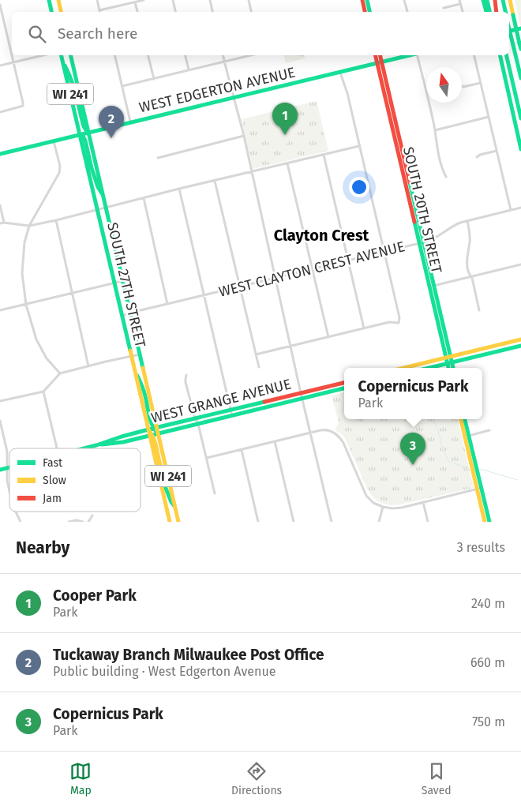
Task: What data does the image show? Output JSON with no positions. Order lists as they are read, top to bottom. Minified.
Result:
{"streets":{"main road":["WEST EDGERTON AVENUE","WI 241","SOUTH 20TH STREET","SOUTH 27TH STREET","WEST GRANGE AVENUE"],"street":["WEST CLAYTON CREST AVENUE"]},"crossings":[["WEST EDGERTON AVENUE","SOUTH 20TH STREET"],["WEST EDGERTON AVENUE","SOUTH 27TH STREET"],["WI 241","WEST GRANGE AVENUE"],["SOUTH 20TH STREET","WEST CLAYTON CREST AVENUE"],["WEST CLAYTON CREST AVENUE","SOUTH 27TH STREET"],["SOUTH 27TH STREET","WEST GRANGE AVENUE"]],"districts":["Clayton Crest"],"legend":["Fast","Slow","Jam"],"north":"top","page":{"search":"Search here","pins":["1","2","3"],"popup":["Copernicus Park","Park"],"heading":["Nearby","3 results"],"list":[{"mark":"1","name":"Cooper Park","note":"Park","value":"240 m"},{"mark":"2","name":"Tuckaway Branch Milwaukee Post Office","note":"Public building · West Edgerton Avenue","value":"660 m"},{"mark":"3","name":"Copernicus Park","note":"Park","value":"750 m"}],"nav":["Map","Directions","Saved"]}}
